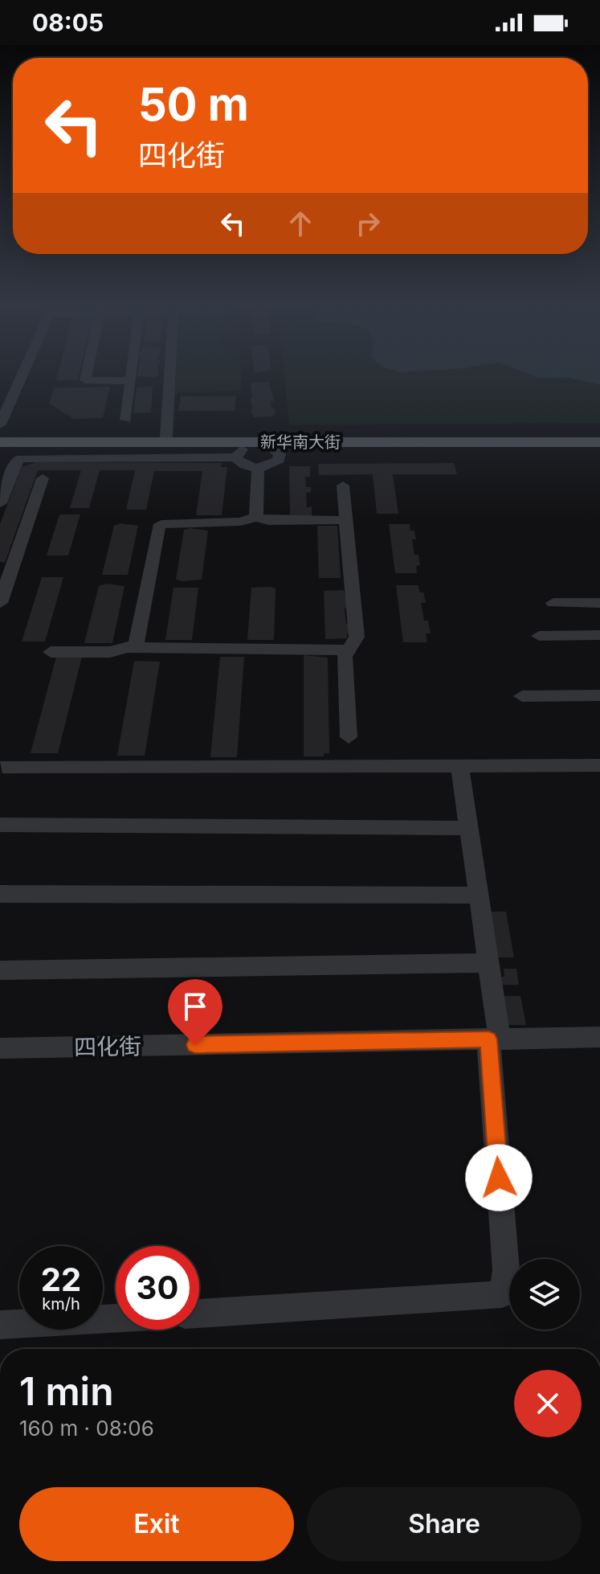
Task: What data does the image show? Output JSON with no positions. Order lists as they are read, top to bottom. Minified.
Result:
{"streets":{"main road":["新华南大街"],"street":["四化街"]},"page":{"status":"08:05","turn":["50 m","四化街"],"speed":"22 km/h","limit":"30","heading":["1 min","160 m · 08:06"],"buttons":["Exit","Share"]}}
